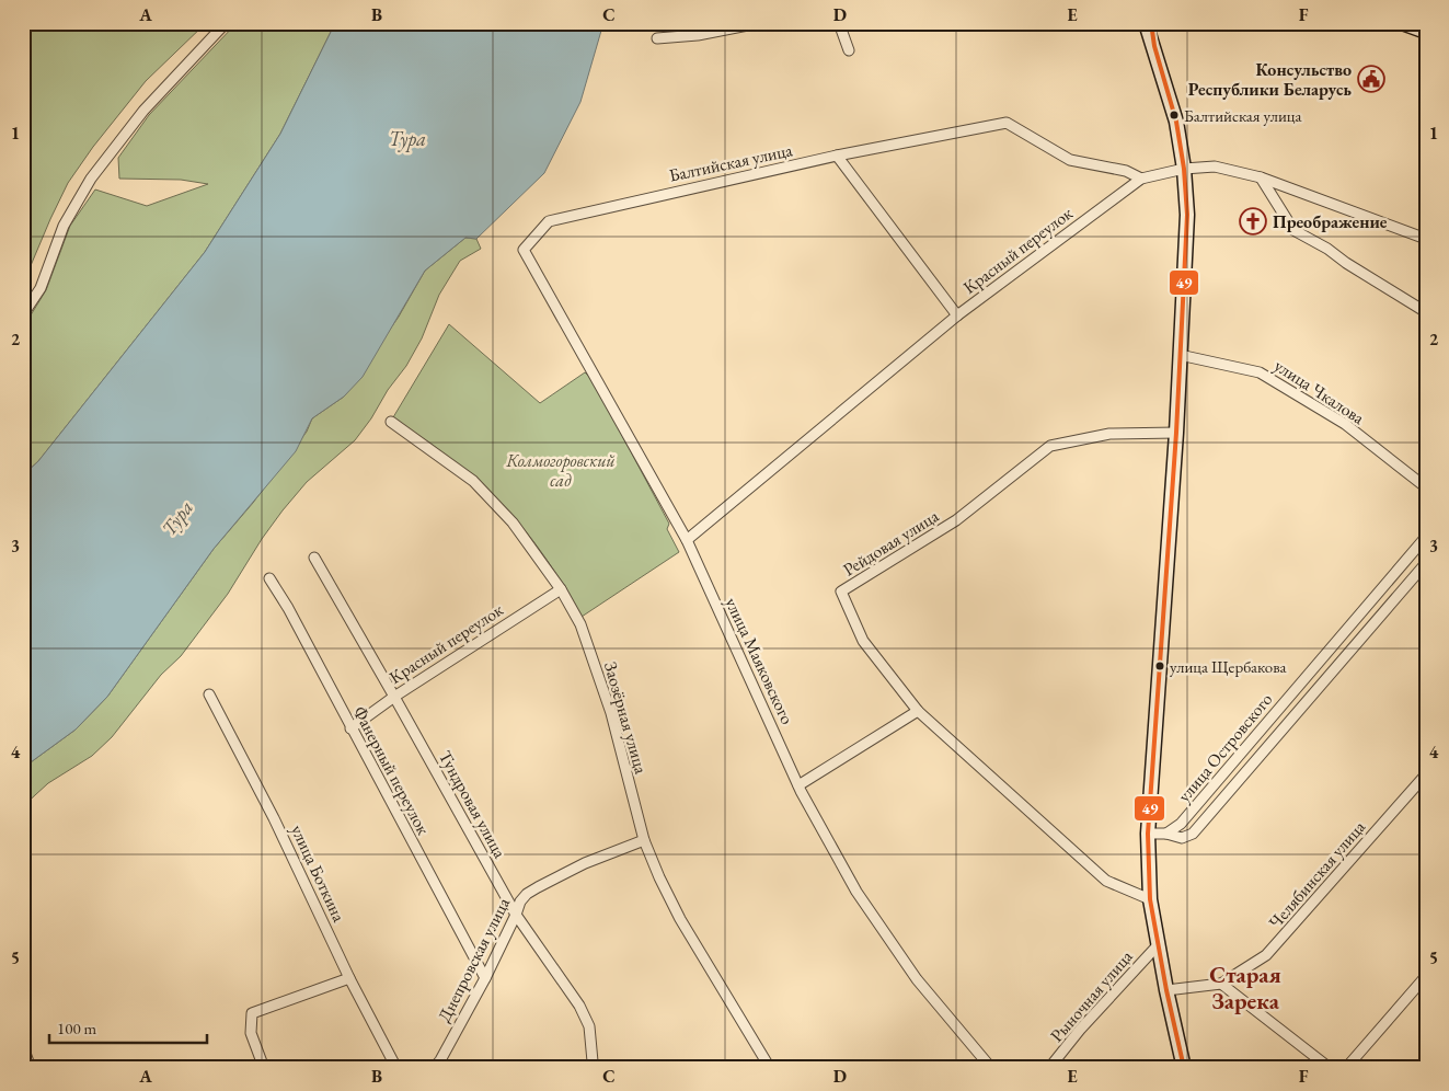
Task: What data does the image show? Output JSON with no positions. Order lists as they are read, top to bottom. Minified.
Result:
{"streets":{"street":["Балтийская улица","Красный переулок","улица Чкалова","Рейдовая улица","улица Маяковского","Заозёрная улица","улица Островского","Фанерный переулок","Тундровая улица","улица Боткина","Челябинская улица","Днепровская улица","Рыночная улица"]},"crossings":[["Балтийская улица","Красный переулок"],["Балтийская улица","улица Маяковского"],["Красный переулок","улица Маяковского"],["Красный переулок","Заозёрная улица"],["Красный переулок","Фанерный переулок"],["Красный переулок","Тундровая улица"],["Заозёрная улица","Днепровская улица"],["Фанерный переулок","Днепровская улица"],["Тундровая улица","Днепровская улица"]],"districts":["Старая Зарека"],"water":["Тура"],"parks":["Колмогоровский сад"],"places":{"public building":["Консульство Республики Беларусь"],"other":["Балтийская улица","улица Щербакова"],"church":["Преображение"]},"lines":["transit line 49"],"scale_bar":"100 m","grid":{"columns":["A","B","C","D","E","F"],"rows":["1","2","3","4","5"]}}
